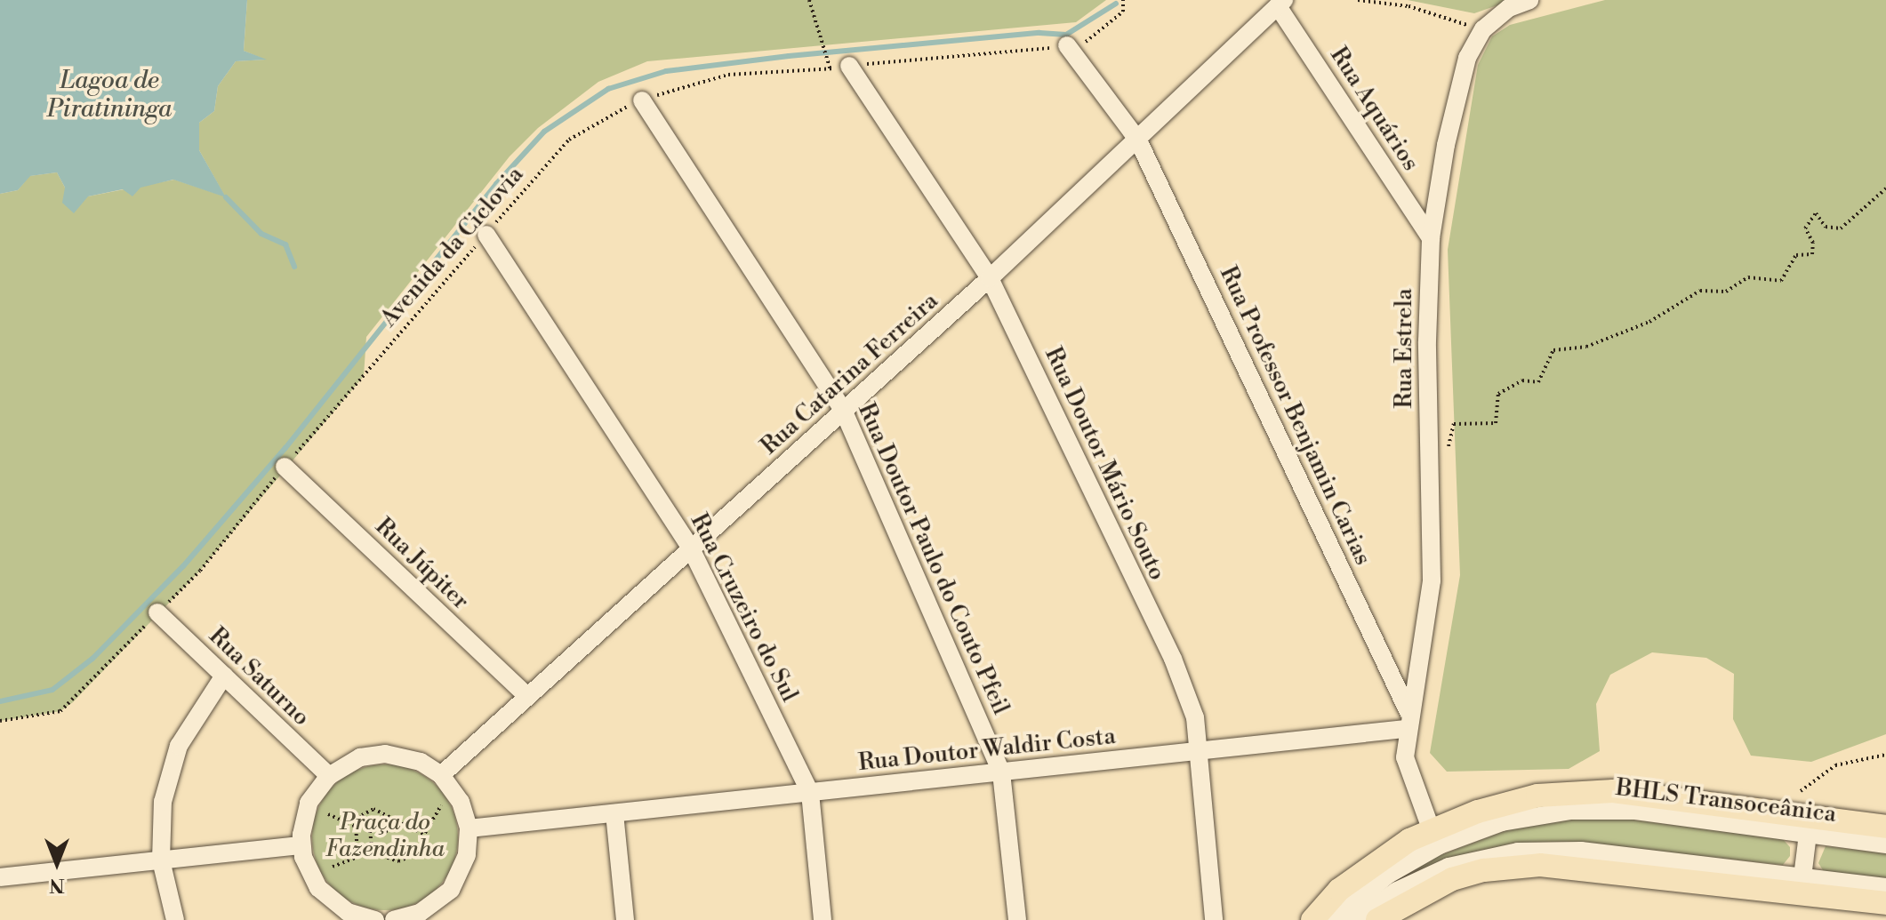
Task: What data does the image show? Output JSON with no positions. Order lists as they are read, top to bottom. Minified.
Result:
{"streets":{"street":["Rua Aquários","Rua Estrela","Rua Catarina Ferreira","Rua Professor Benjamin Carias","Rua Doutor Mário Souto","Rua Doutor Paulo do Couto Pfeil","Rua Júpiter","Rua Cruzeiro do Sul","Rua Saturno","Rua Doutor Waldir Costa","BHLS Transoceânica"],"path":["Avenida da Ciclovia"]},"crossings":[["Rua Aquários","Rua Estrela"],["Rua Aquários","Rua Catarina Ferreira"],["Avenida da Ciclovia","Rua Professor Benjamin Carias"],["Avenida da Ciclovia","Rua Doutor Mário Souto"],["Avenida da Ciclovia","Rua Doutor Paulo do Couto Pfeil"],["Avenida da Ciclovia","Rua Júpiter"],["Avenida da Ciclovia","Rua Cruzeiro do Sul"],["Avenida da Ciclovia","Rua Saturno"],["Rua Estrela","Rua Professor Benjamin Carias"],["Rua Estrela","Rua Doutor Waldir Costa"],["Rua Catarina Ferreira","Rua Professor Benjamin Carias"],["Rua Catarina Ferreira","Rua Doutor Mário Souto"],["Rua Catarina Ferreira","Rua Doutor Paulo do Couto Pfeil"],["Rua Catarina Ferreira","Rua Júpiter"],["Rua Catarina Ferreira","Rua Cruzeiro do Sul"],["Rua Professor Benjamin Carias","Rua Doutor Waldir Costa"],["Rua Doutor Mário Souto","Rua Doutor Waldir Costa"],["Rua Doutor Paulo do Couto Pfeil","Rua Doutor Waldir Costa"],["Rua Cruzeiro do Sul","Rua Doutor Waldir Costa"]],"water":["Lagoa de Piratininga"],"parks":["Praça do Fazendinha"],"north":"bottom"}
